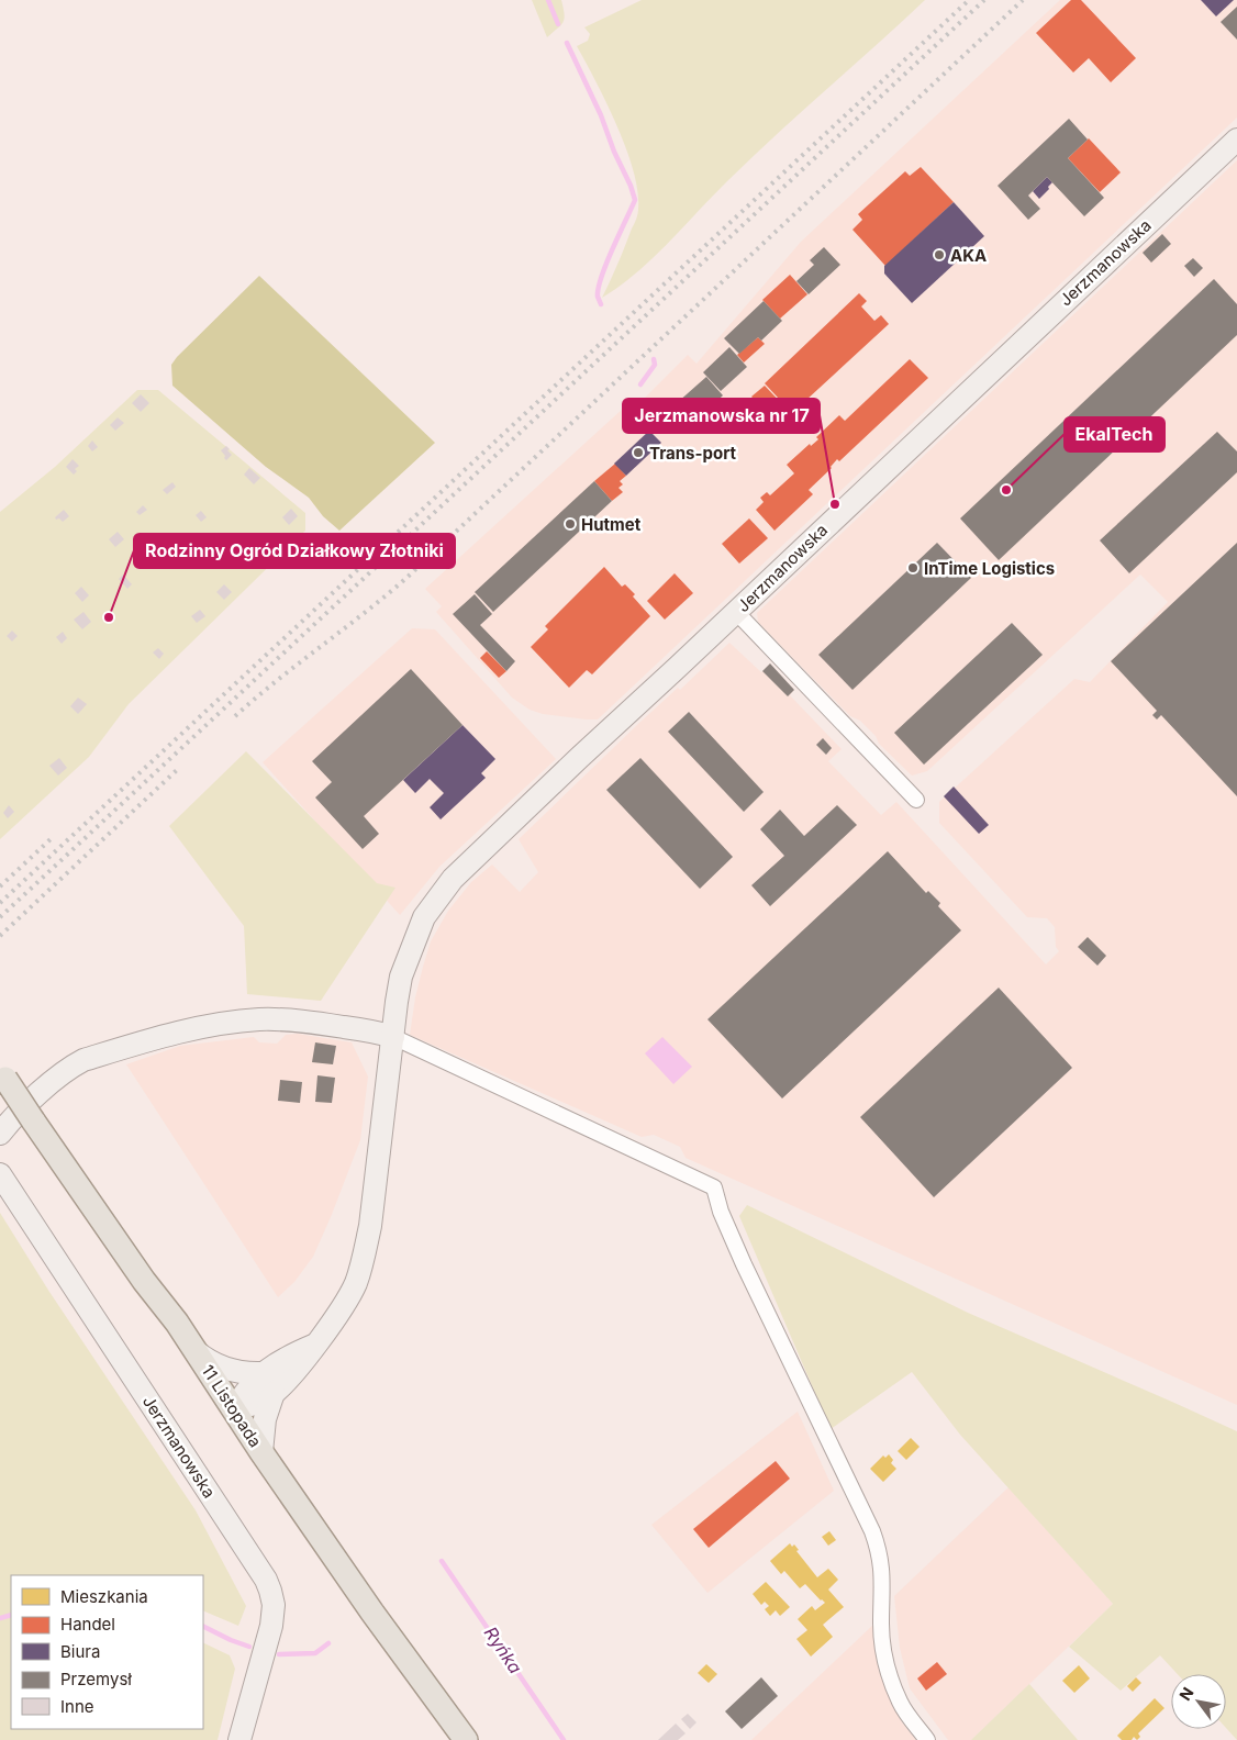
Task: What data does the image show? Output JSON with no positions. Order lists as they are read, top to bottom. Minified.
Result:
{"streets":{"main road":["11 Listopada"],"street":["Jerzmanowska"]},"crossings":[["Jerzmanowska","11 Listopada"]],"water":["Ryńka"],"places":["AKA","Trans-port","EkalTech","Jerzmanowska nr 17","Hutmet","InTime Logistics","Rodzinny Ogród Działkowy Złotniki"],"legend":["Mieszkania","Handel","Biura","Przemysł","Inne"],"north":"top left"}
